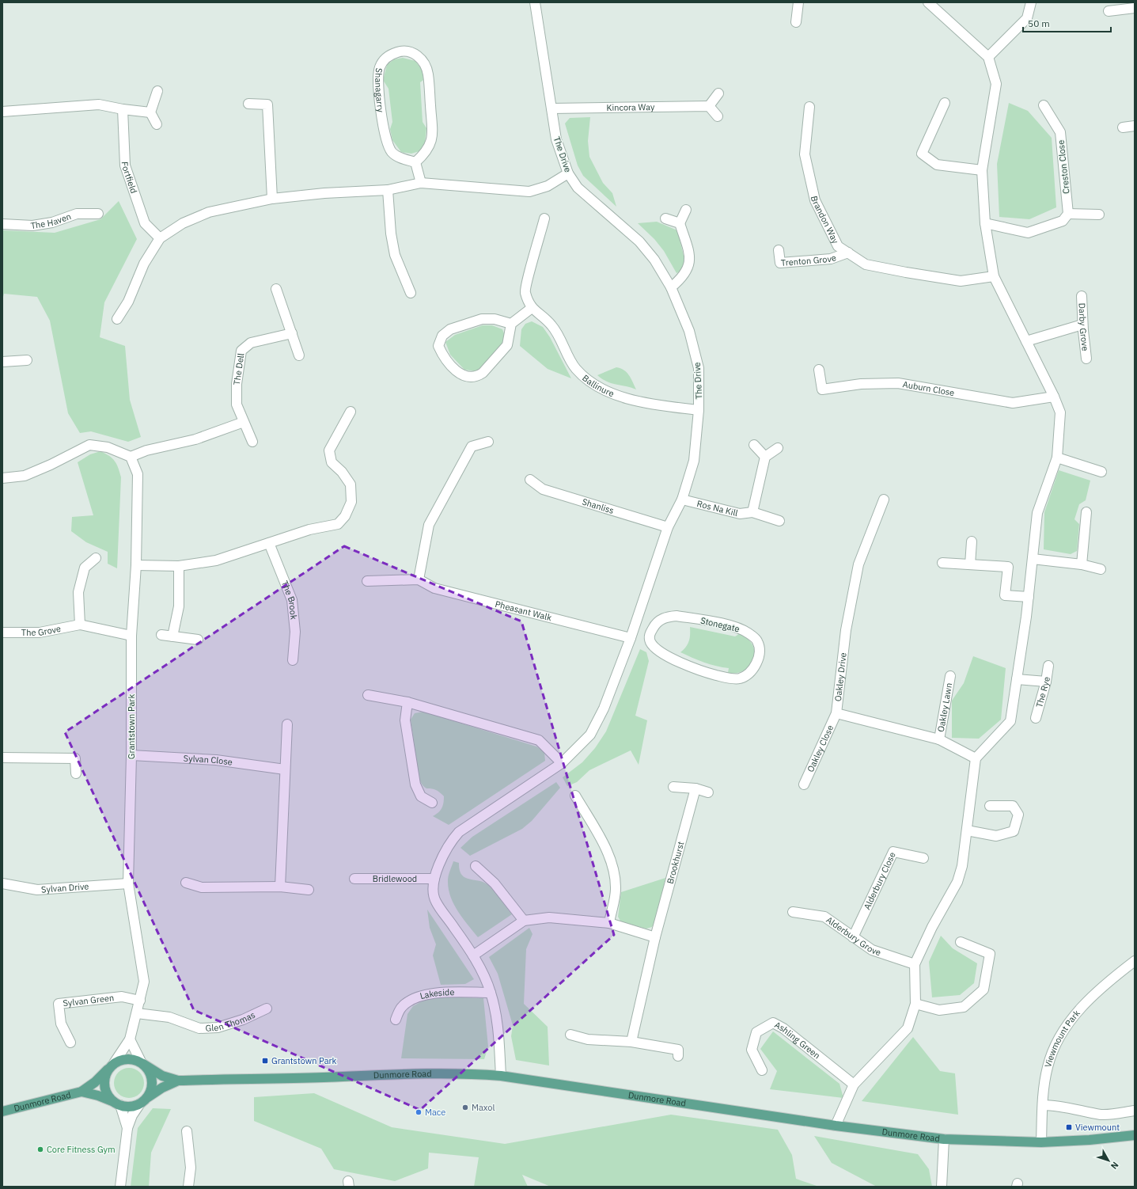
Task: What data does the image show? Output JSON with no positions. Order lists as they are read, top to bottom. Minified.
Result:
{"streets":{"main road":["Dunmore Road"],"street":["Shanagarry","Kincora Way","The Drive","Creston Close","Fortfield","Brandon Way","The Haven","Trenton Grove","Darby Grove","The Dell","Ballinure","Auburn Close","Shanliss","Ros Na Kill","The Brook","Pheasant Walk","Stonegate","The Grove","Oakley Drive","The Rye","Oakley Lawn","Grantstown Park","Oakley Close","Sylvan Close","Brookhurst","Bridlewood","Alderbury Close","Sylvan Drive","Alderbury Grove","Lakeside","Sylvan Green","Glen Thomas","Viewmount Park","Ashling Green"]},"crossings":[["Kincora Way","The Drive"],["The Drive","Ballinure"],["The Drive","Shanliss"],["The Drive","Ros Na Kill"],["The Drive","Pheasant Walk"],["The Drive","Bridlewood"],["The Drive","Lakeside"],["The Drive","Dunmore Road"],["Brandon Way","Trenton Grove"],["The Grove","Grantstown Park"],["Oakley Drive","Oakley Lawn"],["Oakley Drive","Oakley Close"],["Grantstown Park","Sylvan Close"],["Grantstown Park","Sylvan Drive"],["Grantstown Park","Sylvan Green"],["Grantstown Park","Glen Thomas"],["Grantstown Park","Dunmore Road"],["Alderbury Close","Alderbury Grove"],["Viewmount Park","Dunmore Road"]],"places":{"transit":["Grantstown Park","Viewmount"],"other":["Maxol","Mace","Core Fitness Gym"]},"scale_bar":"50 m","north":"bottom right"}
